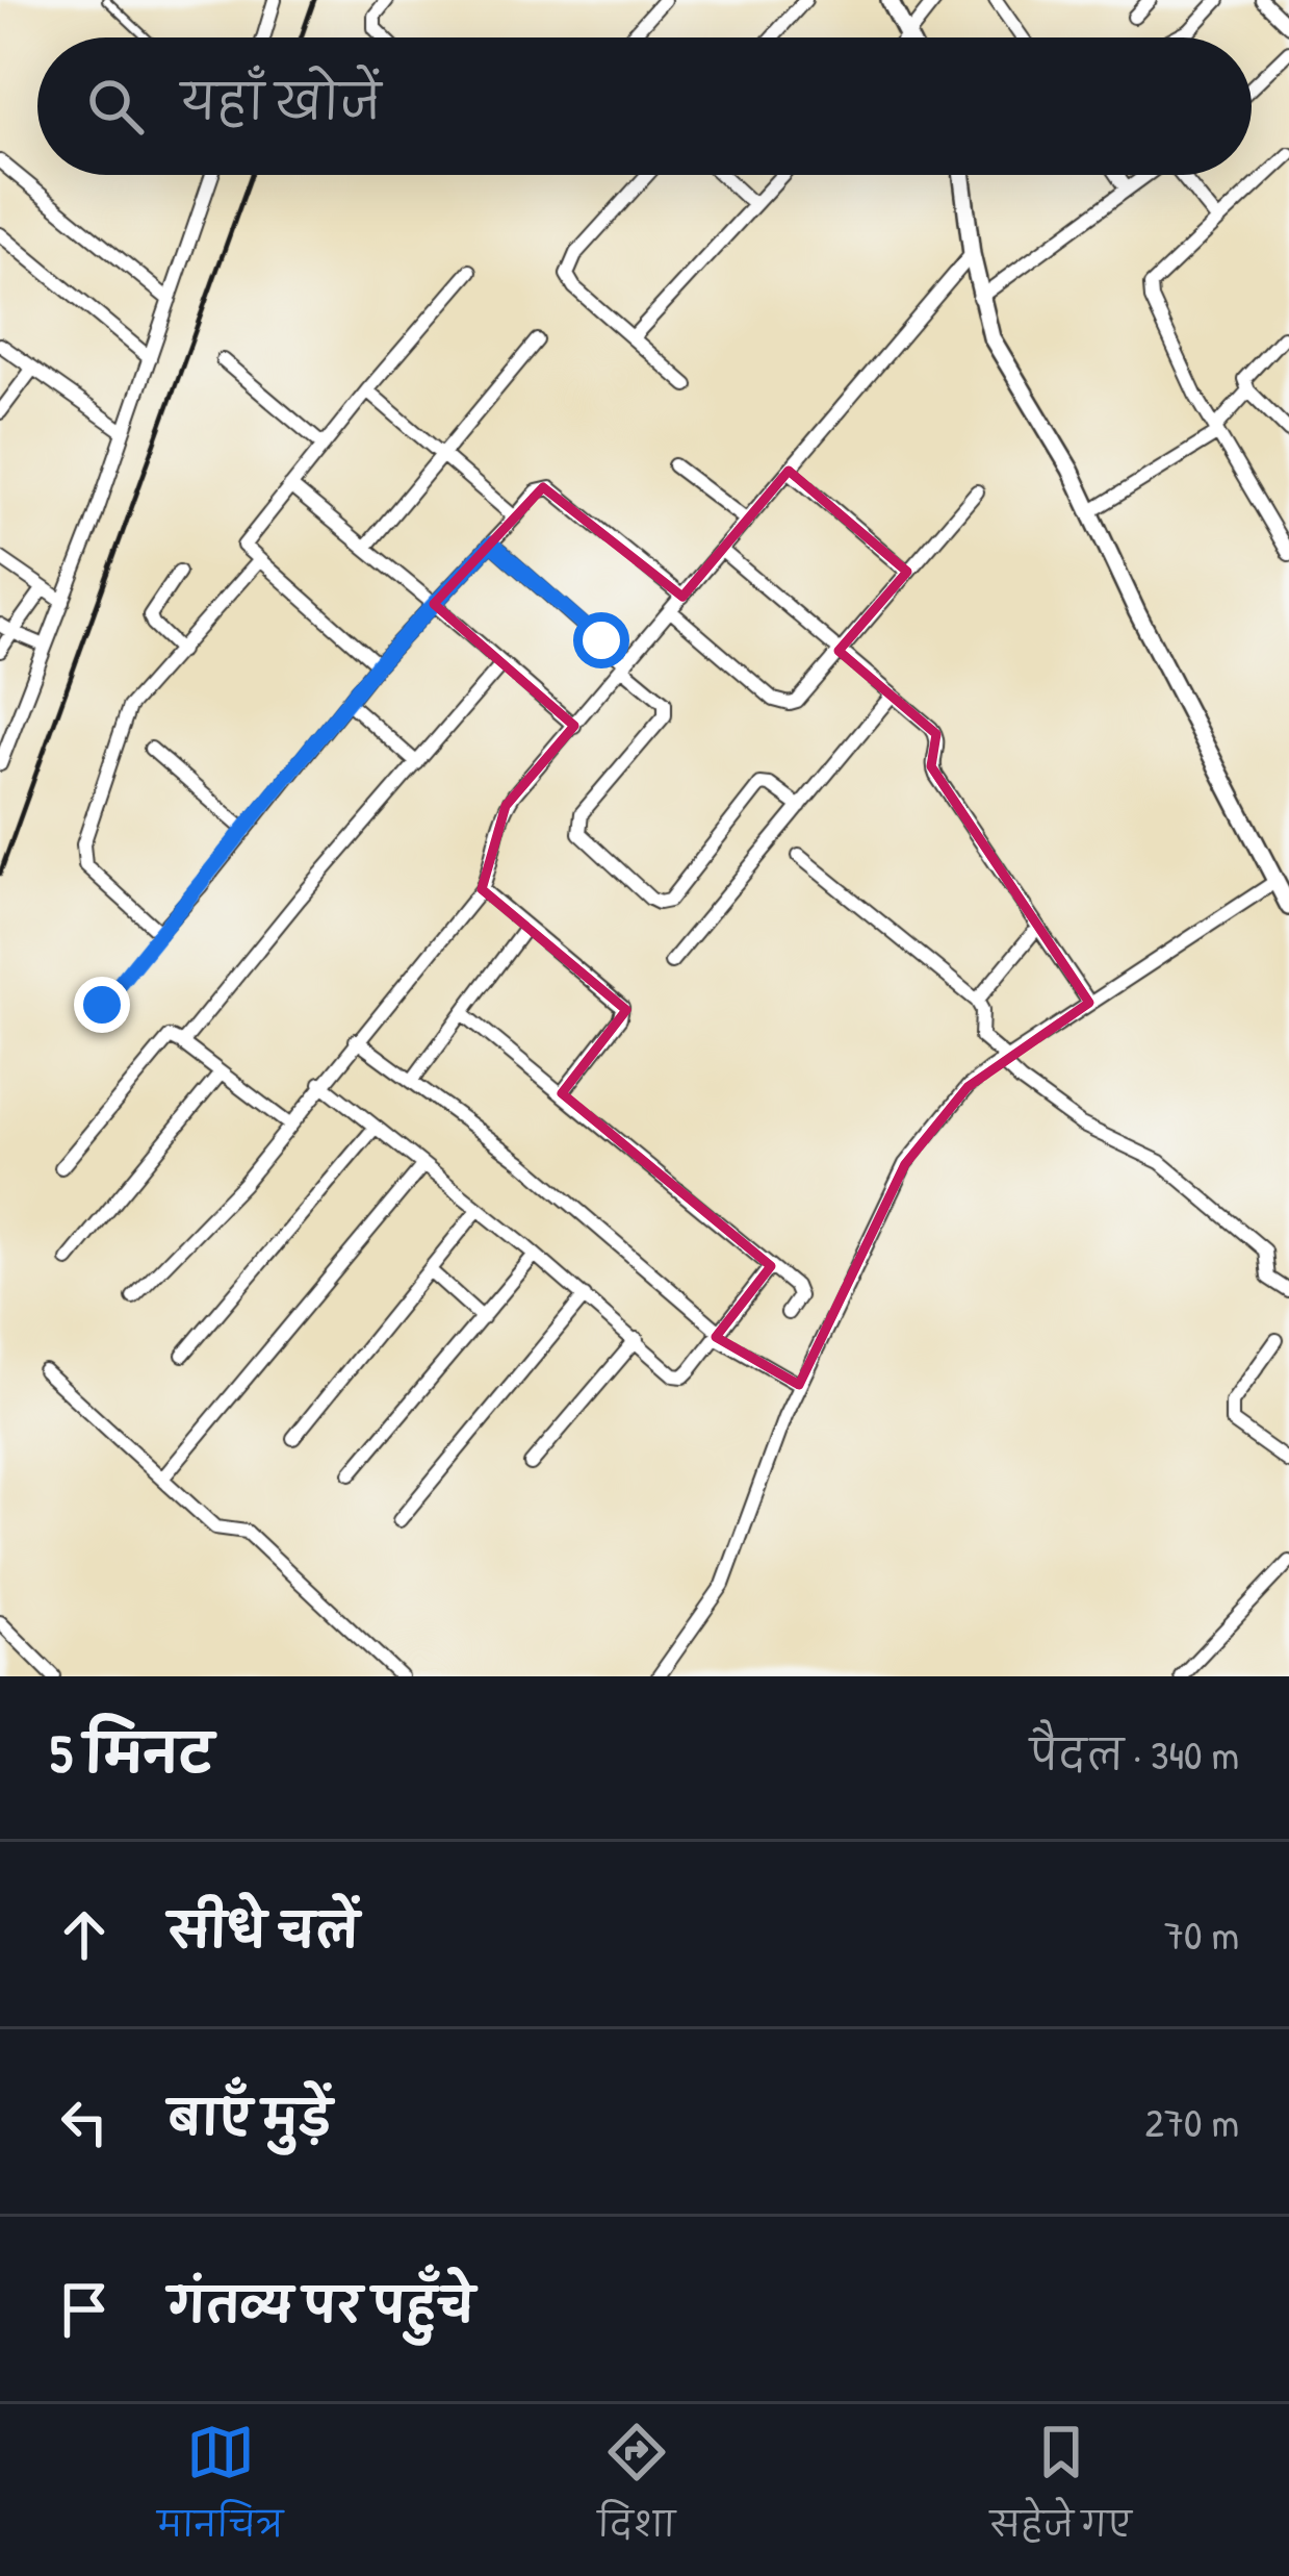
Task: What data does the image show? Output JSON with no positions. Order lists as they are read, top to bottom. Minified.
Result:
{"page":{"search":"यहाँ खोजें","heading":["5 मिनट","पैदल · 340 m"],"list":[["सीधे चलें","70 m"],["बाएँ मुड़ें","270 m"],"गंतव्य पर पहुँचे"],"nav":["मानचित्र","दिशा","सहेजे गए"]}}
